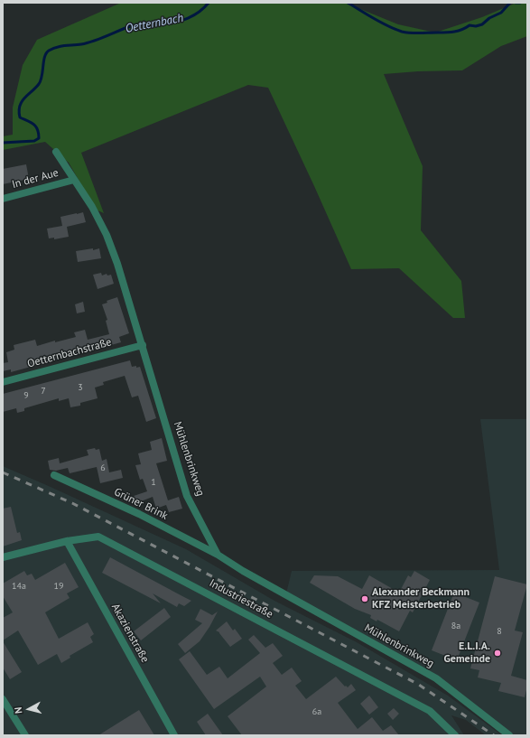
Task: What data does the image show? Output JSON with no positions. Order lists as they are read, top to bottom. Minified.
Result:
{"streets":{"street":["In der Aue","Oetternbachstraße","Mühlenbrinkweg","Grüner Brink","Industriestraße","Akazienstraße"]},"crossings":[["In der Aue","Mühlenbrinkweg"],["Oetternbachstraße","Mühlenbrinkweg"],["Mühlenbrinkweg","Grüner Brink"],["Industriestraße","Akazienstraße"]],"water":["Oetternbach"],"places":["Alexander Beckmann KFZ Meisterbetrieb","E.L.I.A. Gemeinde"],"house_numbers":["3","7","9","6","1","14a","19","8a","8","6a"],"north":"left"}
